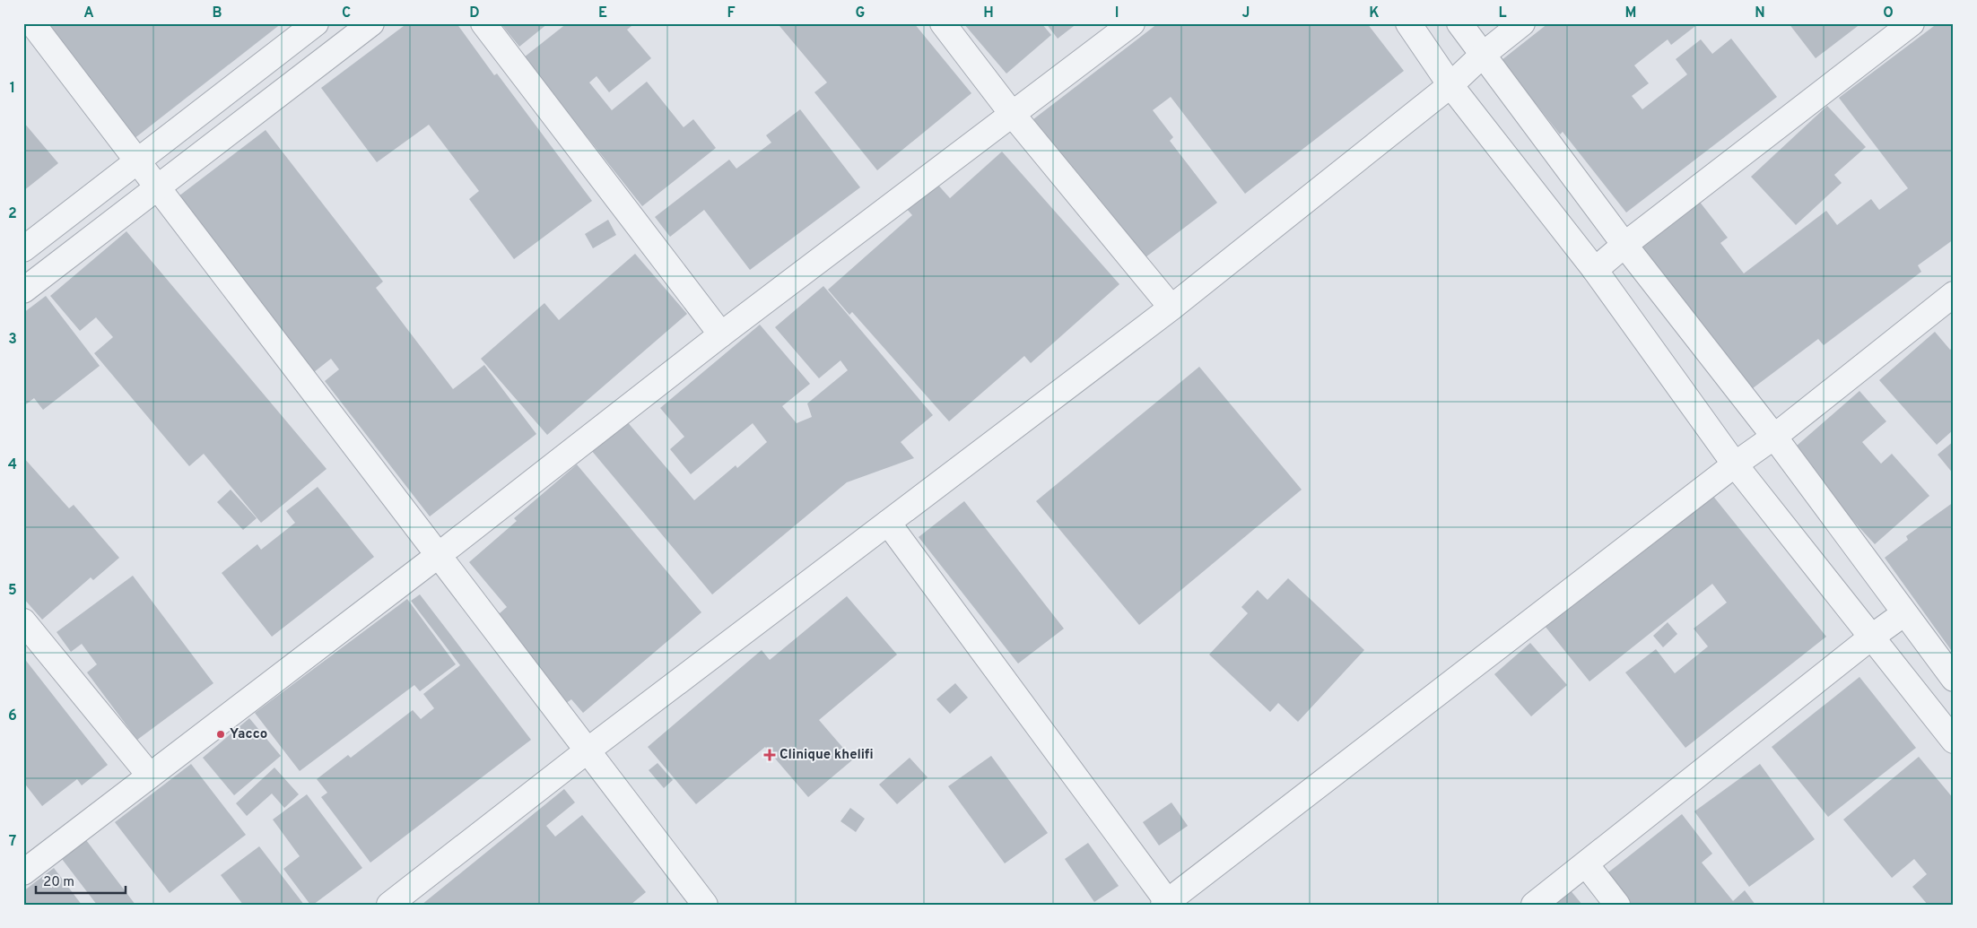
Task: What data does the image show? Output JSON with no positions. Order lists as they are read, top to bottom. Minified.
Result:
{"places":{"other":["Yacco"],"health":["Clinique khelifi"]},"scale_bar":"20 m","grid":{"columns":["A","B","C","D","E","F","G","H","I","J","K","L","M","N","O"],"rows":["1","2","3","4","5","6","7"]}}
